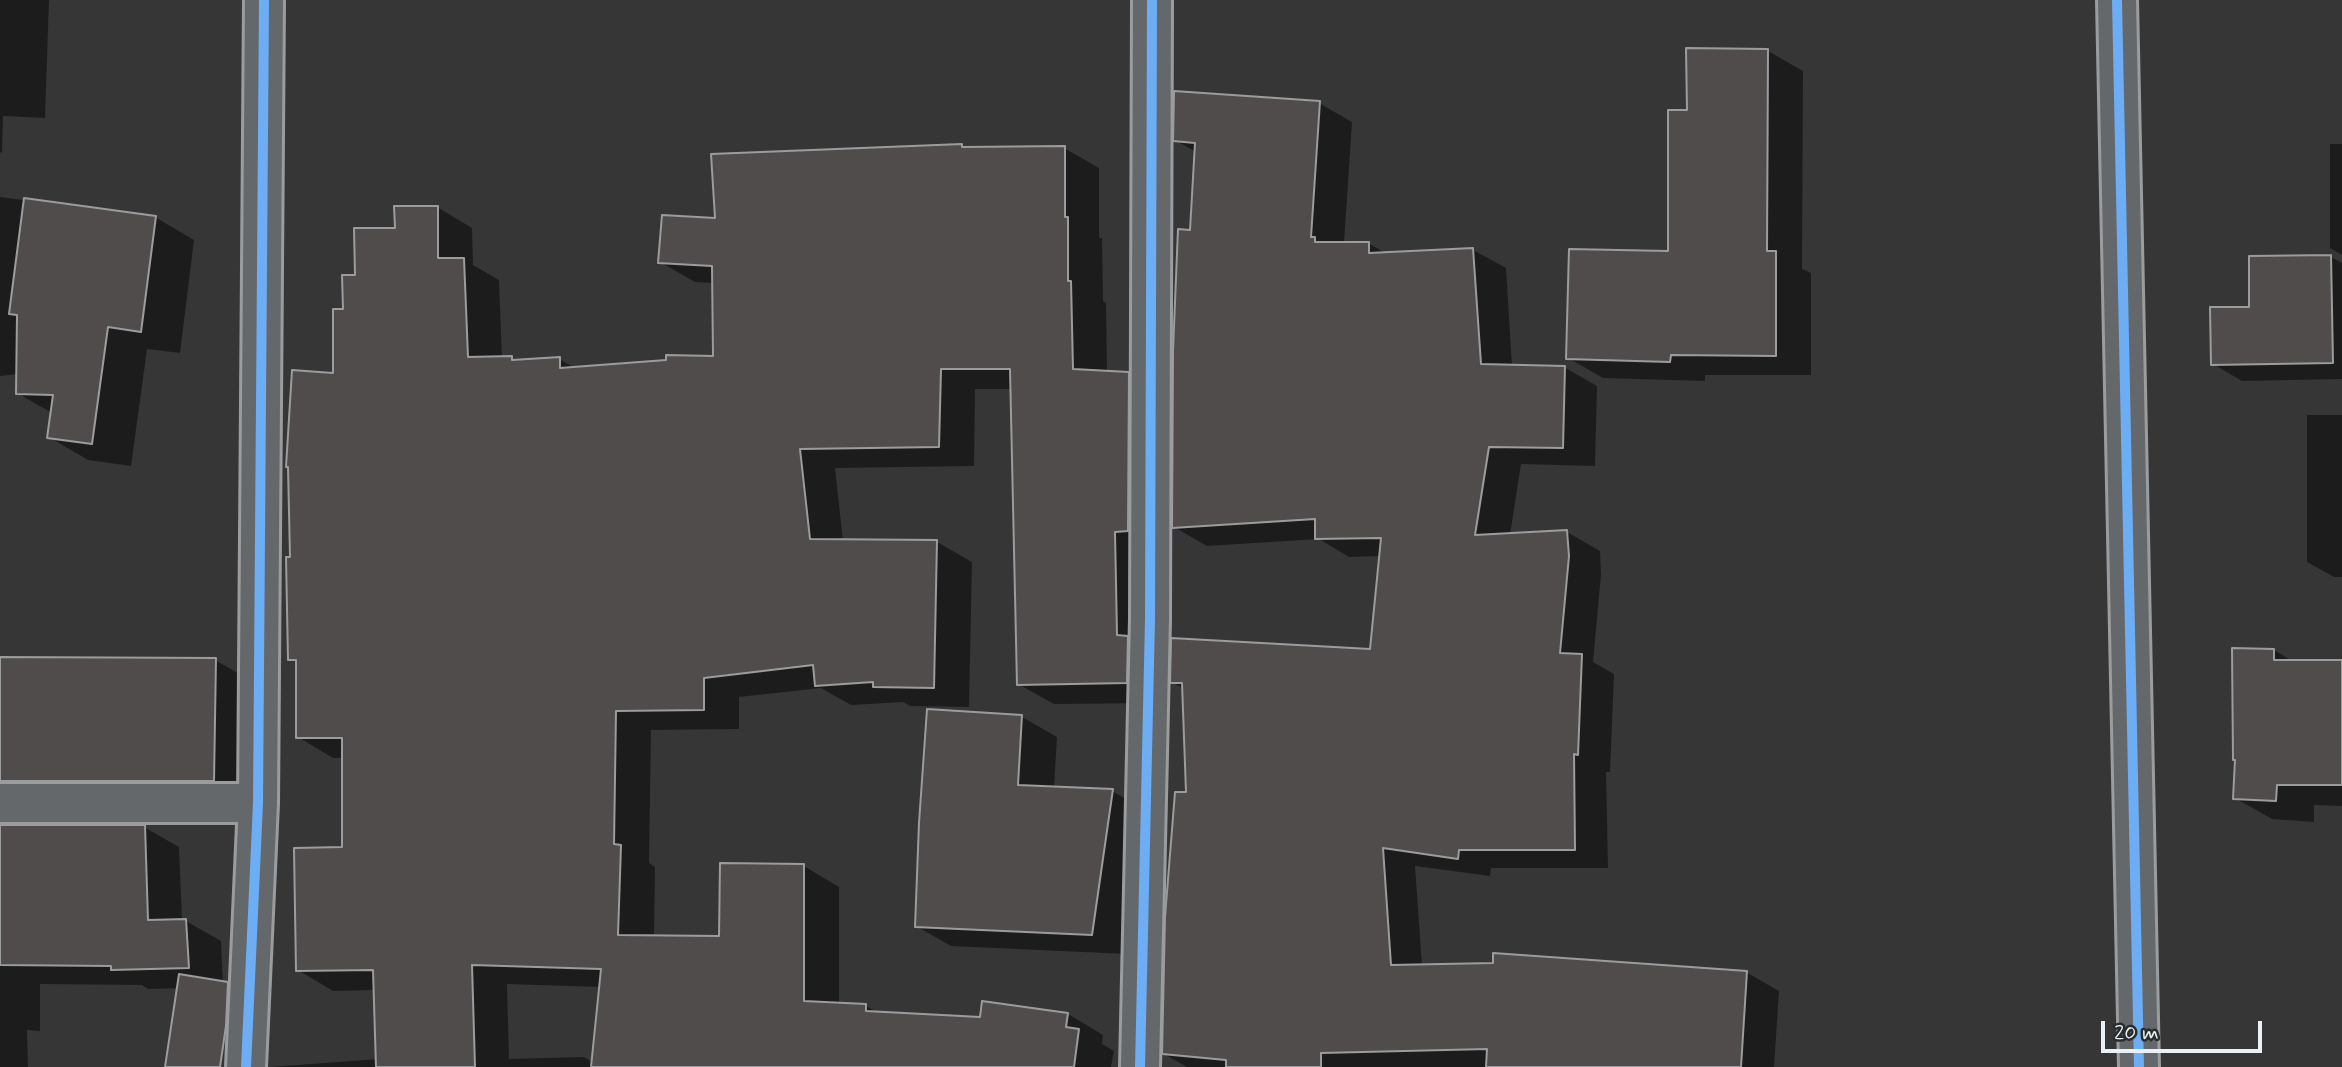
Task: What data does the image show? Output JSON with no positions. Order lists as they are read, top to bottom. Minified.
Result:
{"scale_bar":"20 m"}
